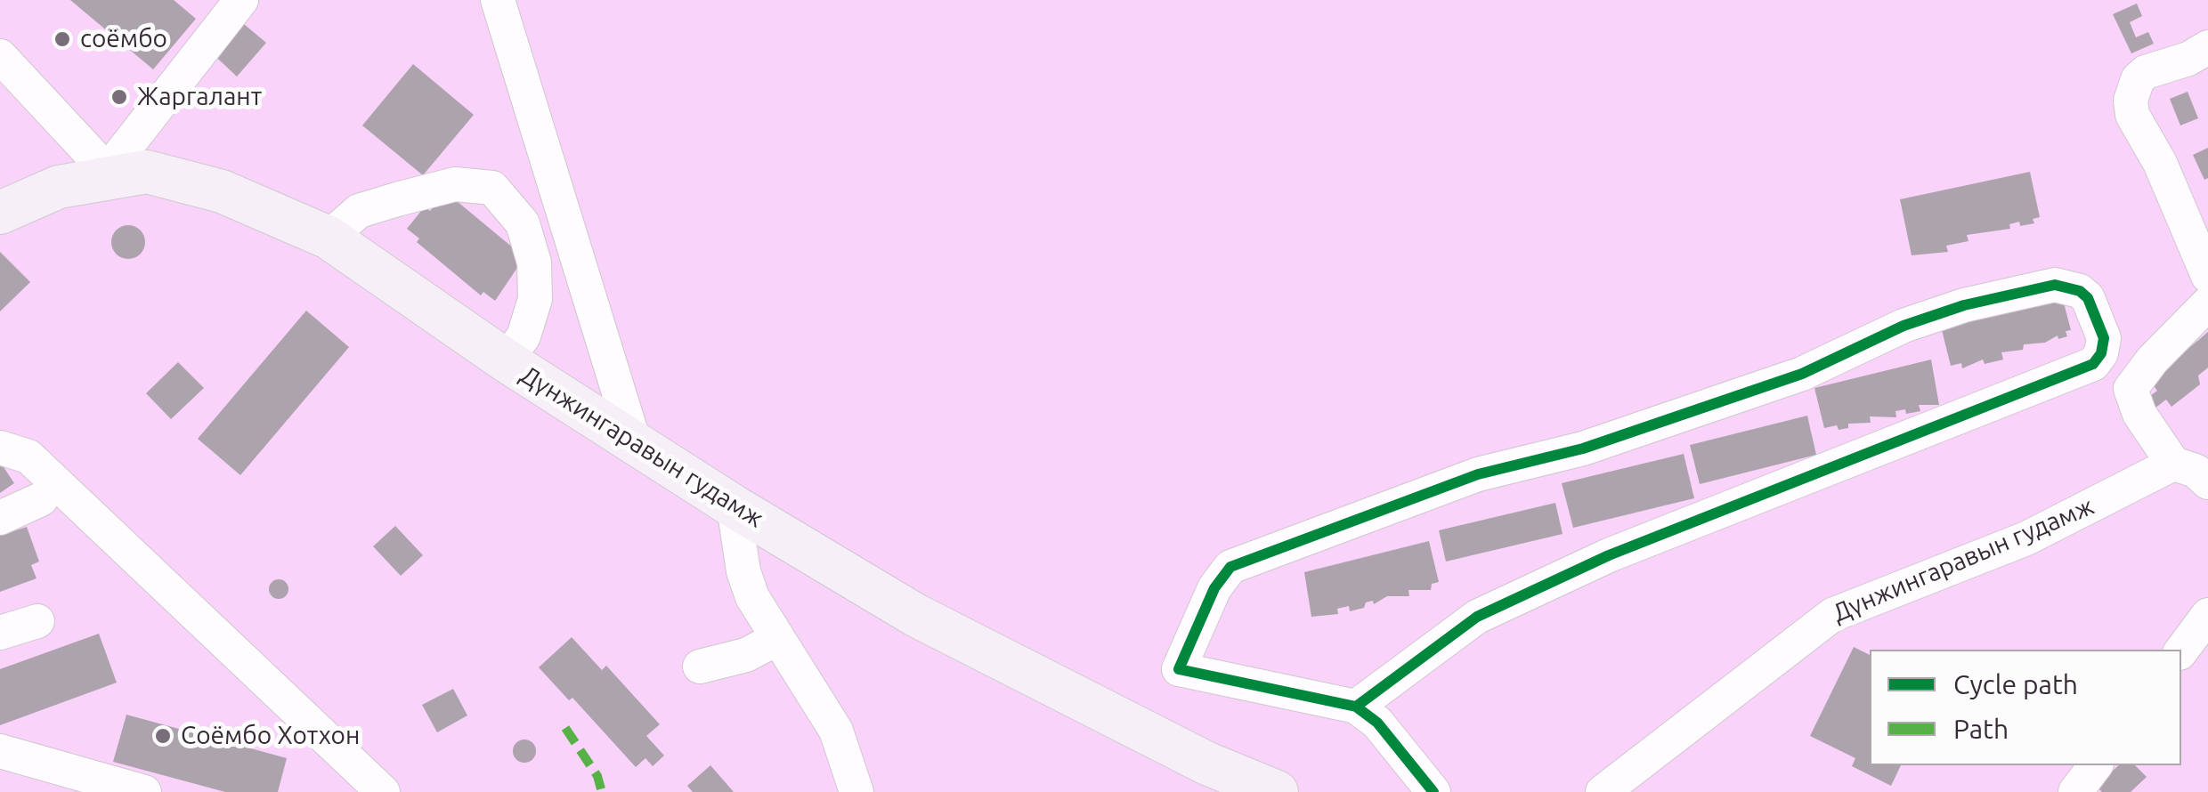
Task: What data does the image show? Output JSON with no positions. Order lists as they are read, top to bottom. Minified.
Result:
{"streets":{"main road":["Дүнжингаравын гудамж"]},"places":["соёмбо","Жаргалант","Соёмбо Хотхон"],"legend":["Cycle path","Path"]}
